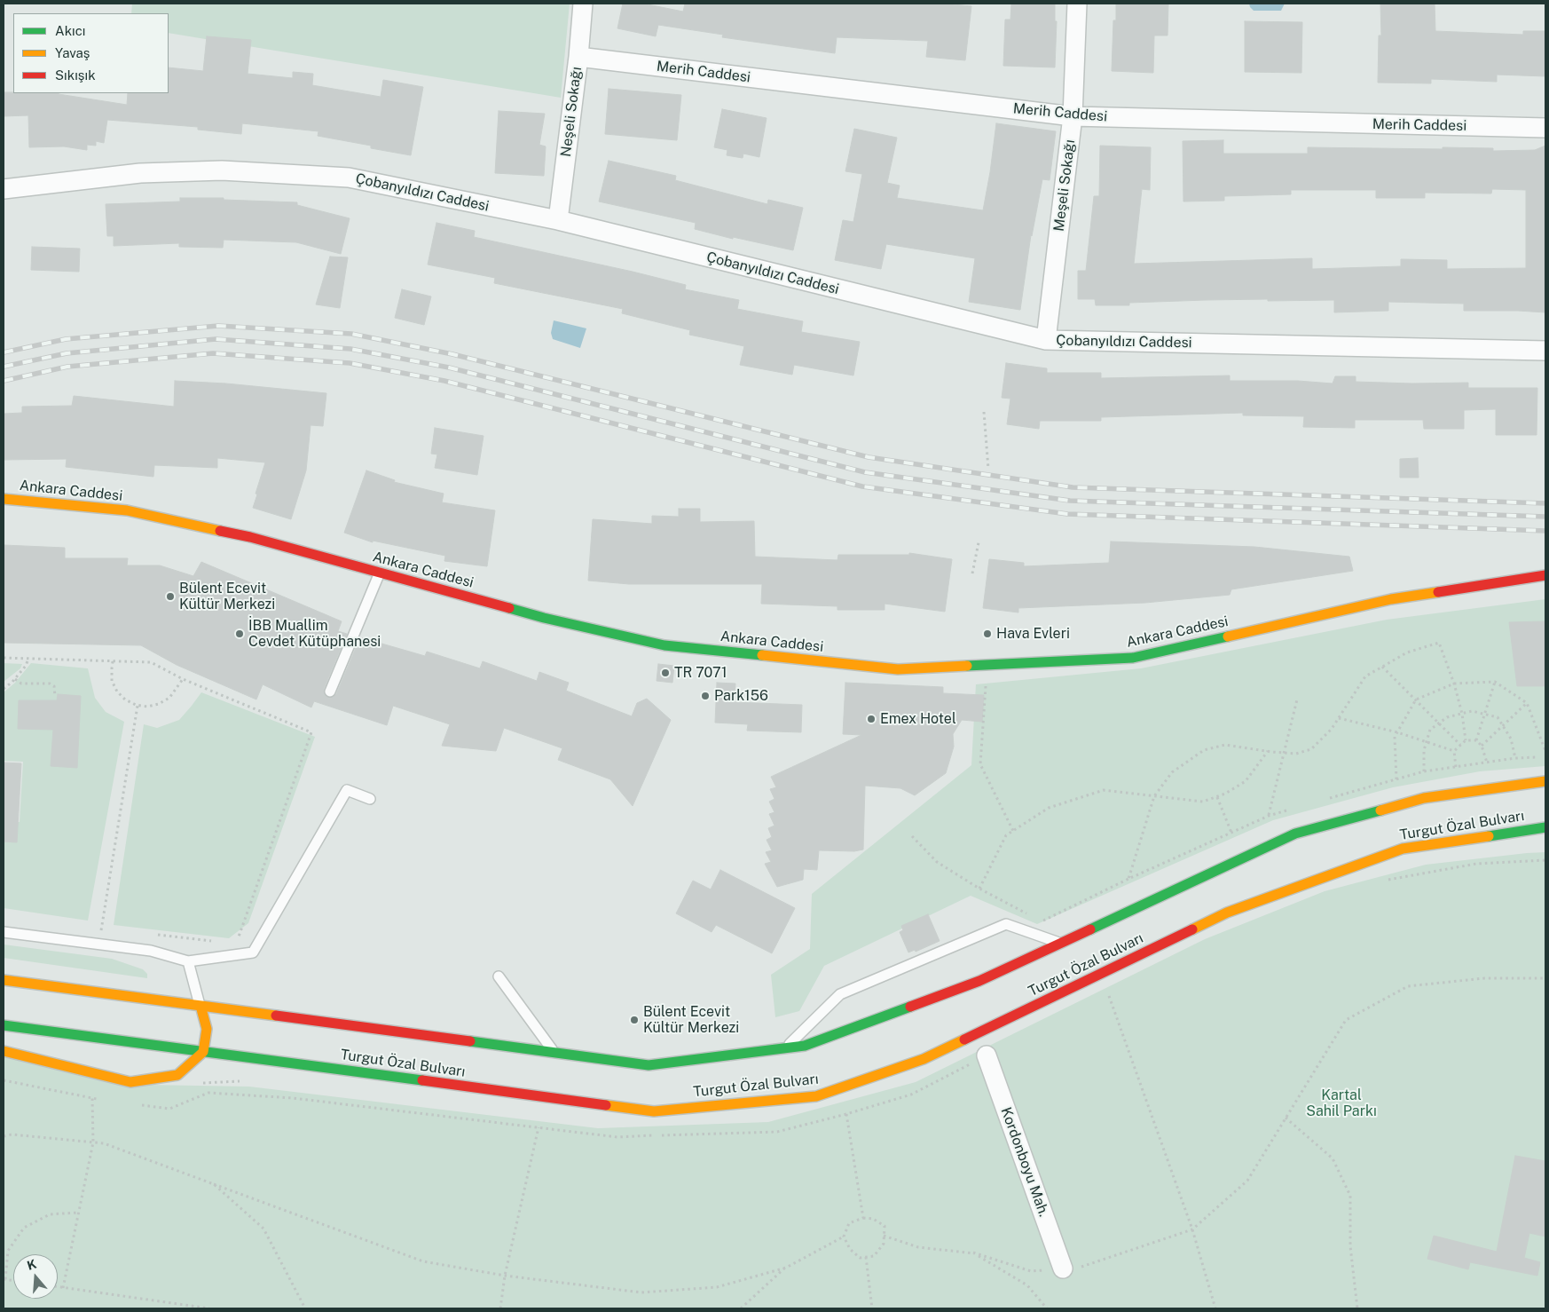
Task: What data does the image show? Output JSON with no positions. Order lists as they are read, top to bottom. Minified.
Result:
{"streets":{"main road":["Ankara Caddesi","Turgut Özal Bulvarı"],"street":["Merih Caddesi","Neşeli Sokağı","Meşeli Sokağı","Çobanyıldızı Caddesi","Kordonboyu Mah."]},"crossings":[["Merih Caddesi","Neşeli Sokağı"],["Merih Caddesi","Meşeli Sokağı"],["Neşeli Sokağı","Çobanyıldızı Caddesi"],["Meşeli Sokağı","Çobanyıldızı Caddesi"]],"parks":["Kartal Sahil Parkı"],"places":["Bülent Ecevit Kültür Merkezi","İBB Muallim Cevdet Kütüphanesi","Hava Evleri","TR 7071","Park156","Emex Hotel","Bülent Ecevi̇t Kültür Merkezi̇"],"legend":["Akıcı","Yavaş","Sıkışık"],"north":"top"}
